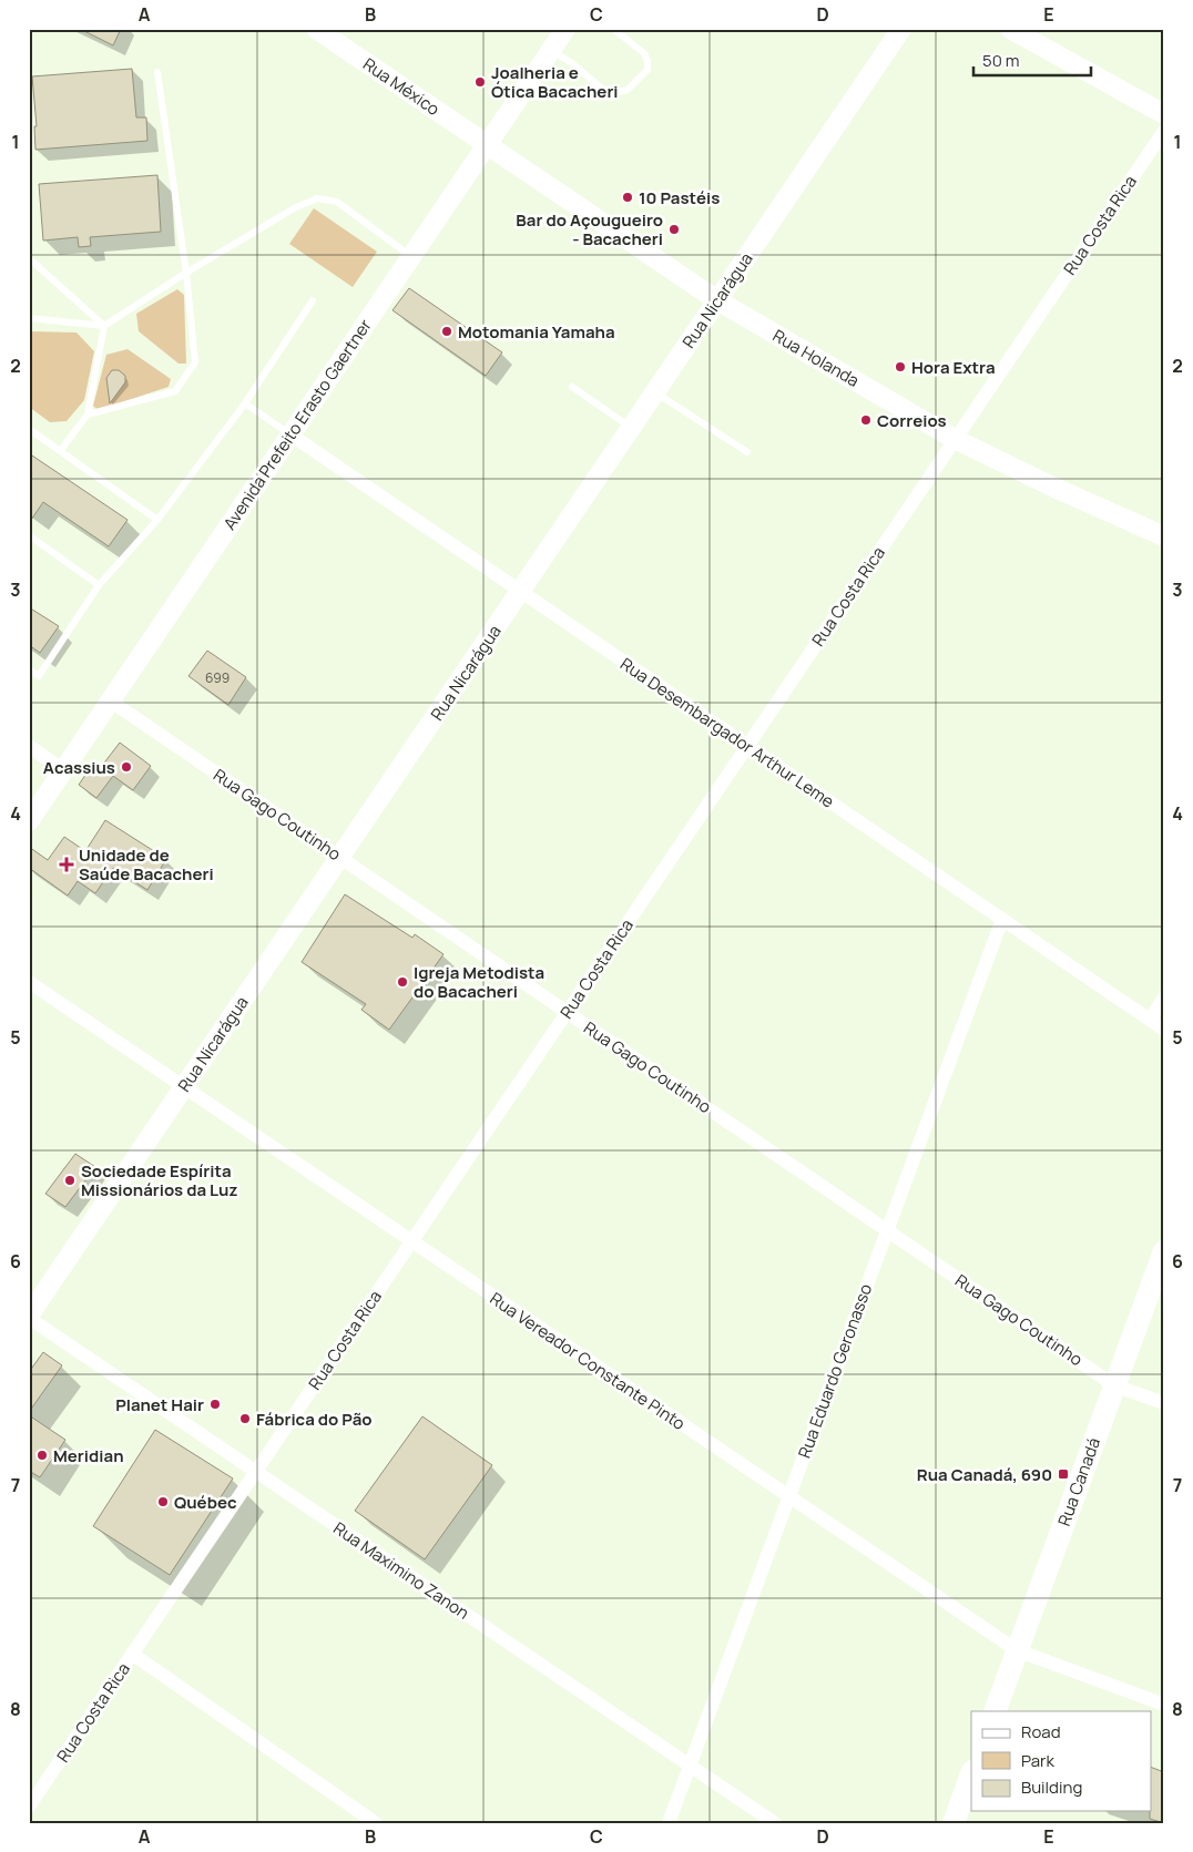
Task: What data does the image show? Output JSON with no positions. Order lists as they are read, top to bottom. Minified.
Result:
{"streets":{"main road":["Rua México","Rua Nicarágua","Rua Holanda","Avenida Prefeito Erasto Gaertner","Rua Canadá"],"street":["Rua Costa Rica","Rua Desembargador Arthur Leme","Rua Gago Coutinho","Rua Vereador Constante Pinto","Rua Eduardo Geronasso","Rua Maximino Zanon"]},"crossings":[["Rua México","Rua Holanda"],["Rua México","Avenida Prefeito Erasto Gaertner"],["Rua Costa Rica","Rua Holanda"],["Rua Costa Rica","Rua Desembargador Arthur Leme"],["Rua Costa Rica","Rua Gago Coutinho"],["Rua Costa Rica","Rua Vereador Constante Pinto"],["Rua Costa Rica","Rua Maximino Zanon"],["Rua Nicarágua","Rua Holanda"],["Rua Nicarágua","Rua Desembargador Arthur Leme"],["Rua Nicarágua","Rua Gago Coutinho"],["Rua Nicarágua","Rua Vereador Constante Pinto"],["Rua Nicarágua","Rua Maximino Zanon"],["Rua Holanda","Avenida Prefeito Erasto Gaertner"],["Avenida Prefeito Erasto Gaertner","Rua Desembargador Arthur Leme"],["Avenida Prefeito Erasto Gaertner","Rua Gago Coutinho"],["Rua Desembargador Arthur Leme","Rua Eduardo Geronasso"],["Rua Gago Coutinho","Rua Eduardo Geronasso"],["Rua Gago Coutinho","Rua Canadá"],["Rua Vereador Constante Pinto","Rua Eduardo Geronasso"],["Rua Vereador Constante Pinto","Rua Canadá"],["Rua Eduardo Geronasso","Rua Maximino Zanon"]],"places":{"other":["Joalheria e Ótica Bacacheri","10 Pastéis","Bar do Açougueiro - Bacacheri","Motomania Yamaha","Hora Extra","Correios","Acassius","Igreja Metodista do Bacacheri","Sociedade Espírita Missionários da Luz","Planet Hair","Fábrica do Pão","Meridian","Québec"],"health":["Unidade de Saúde Bacacheri"],"transit":["Rua Canadá, 690"]},"house_numbers":["699"],"legend":["Road","Park","Building"],"scale_bar":"50 m","grid":{"columns":["A","B","C","D","E"],"rows":["1","2","3","4","5","6","7","8"]}}
